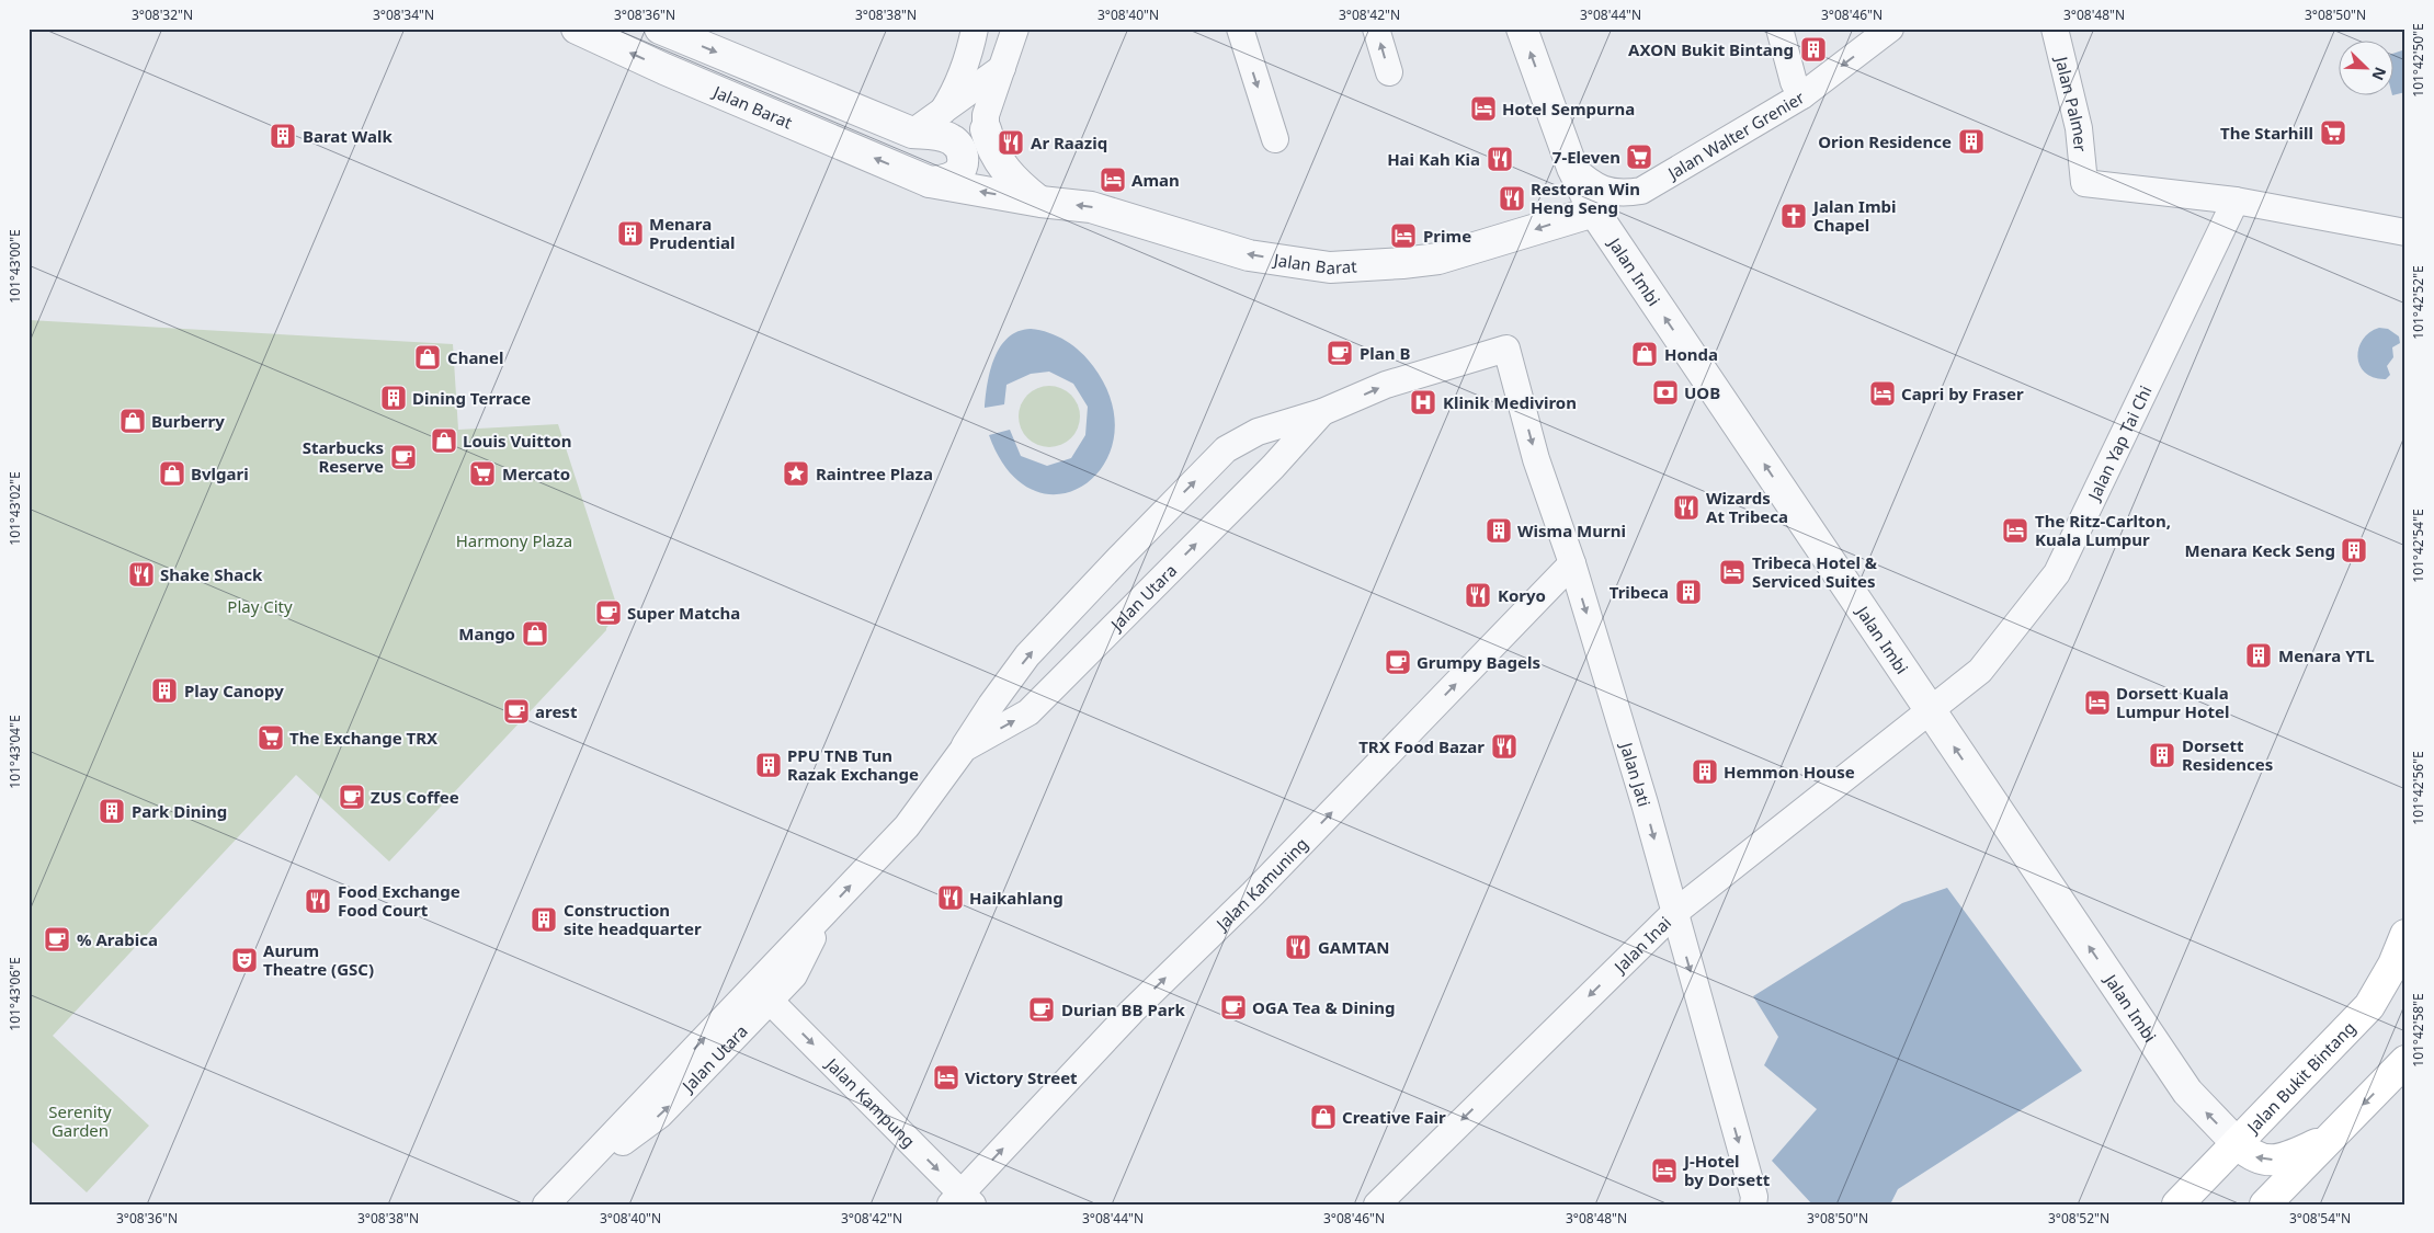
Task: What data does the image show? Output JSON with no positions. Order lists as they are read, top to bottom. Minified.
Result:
{"streets":{"main road":["Jalan Bukit Bintang"],"street":["Jalan Palmer","Jalan Barat","Jalan Walter Grenier","Jalan Imbi","Jalan Yap Tai Chi","Jalan Utara","Jalan Jati","Jalan Kamuning","Jalan Inai","Jalan Kampung"]},"crossings":[["Jalan Palmer","Jalan Yap Tai Chi"],["Jalan Barat","Jalan Imbi"],["Jalan Walter Grenier","Jalan Imbi"],["Jalan Imbi","Jalan Yap Tai Chi"],["Jalan Imbi","Jalan Inai"],["Jalan Imbi","Jalan Bukit Bintang"],["Jalan Yap Tai Chi","Jalan Inai"],["Jalan Utara","Jalan Jati"],["Jalan Utara","Jalan Kampung"],["Jalan Jati","Jalan Kamuning"],["Jalan Jati","Jalan Inai"],["Jalan Kamuning","Jalan Kampung"]],"one_way":["Jalan Barat","Jalan Imbi","Jalan Jati","Jalan Kamuning","Jalan Inai","Jalan Kampung"],"parks":["Harmony Plaza","Play City","Serenity Garden"],"places":{"building":["AXON Bukit Bintang","Barat Walk","Orion Residence","Menara Prudential","Dining Terrace","Wisma Murni","Menara Keck Seng","Tribeca","Menara YTL","Play Canopy","Dorsett Residences","PPU TNB Tun Razak Exchange","Hemmon House","Park Dining","Construction site headquarter"],"hotel":["Hotel Sempurna","Aman","Prime","Capri by Fraser","The Ritz-Carlton, Kuala Lumpur","Tribeca Hotel & Serviced Suites","Dorsett Kuala Lumpur Hotel","Victory Street","J-Hotel by Dorsett"],"supermarket":["The Starhill","7-Eleven","Mercato","The Exchange TRX"],"restaurant":["Ar Raaziq","Hai Kah Kia","Restoran Win Heng Seng","Wizards At Tribeca","Shake Shack","Koryo","TRX Food Bazar","Haikahlang","Food Exchange Food Court","GAMTAN"],"church":["Jalan Imbi Chapel"],"cafe":["Plan B","Starbucks Reserve","Super Matcha","Grumpy Bagels","arest","ZUS Coffee","% Arabica","OGA Tea & Dining","Durian BB Park"],"shop":["Honda","Chanel","Burberry","Louis Vuitton","Bvlgari","Mango","Creative Fair"],"bank":["UOB"],"hospital":["Klinik Mediviron"],"place":["Raintree Plaza"],"theatre":["Aurum Theatre (GSC)"]},"north":"bottom right","coordinates":["3°08'32\"N","3°08'34\"N","3°08'36\"N","3°08'38\"N","3°08'40\"N","3°08'42\"N","3°08'44\"N","3°08'46\"N","3°08'48\"N","3°08'50\"N","101°42'50\"E","101°43'00\"E","101°42'52\"E","101°43'02\"E","101°42'54\"E","101°43'04\"E","101°42'56\"E","101°43'06\"E","101°42'58\"E","3°08'52\"N","3°08'54\"N"]}
